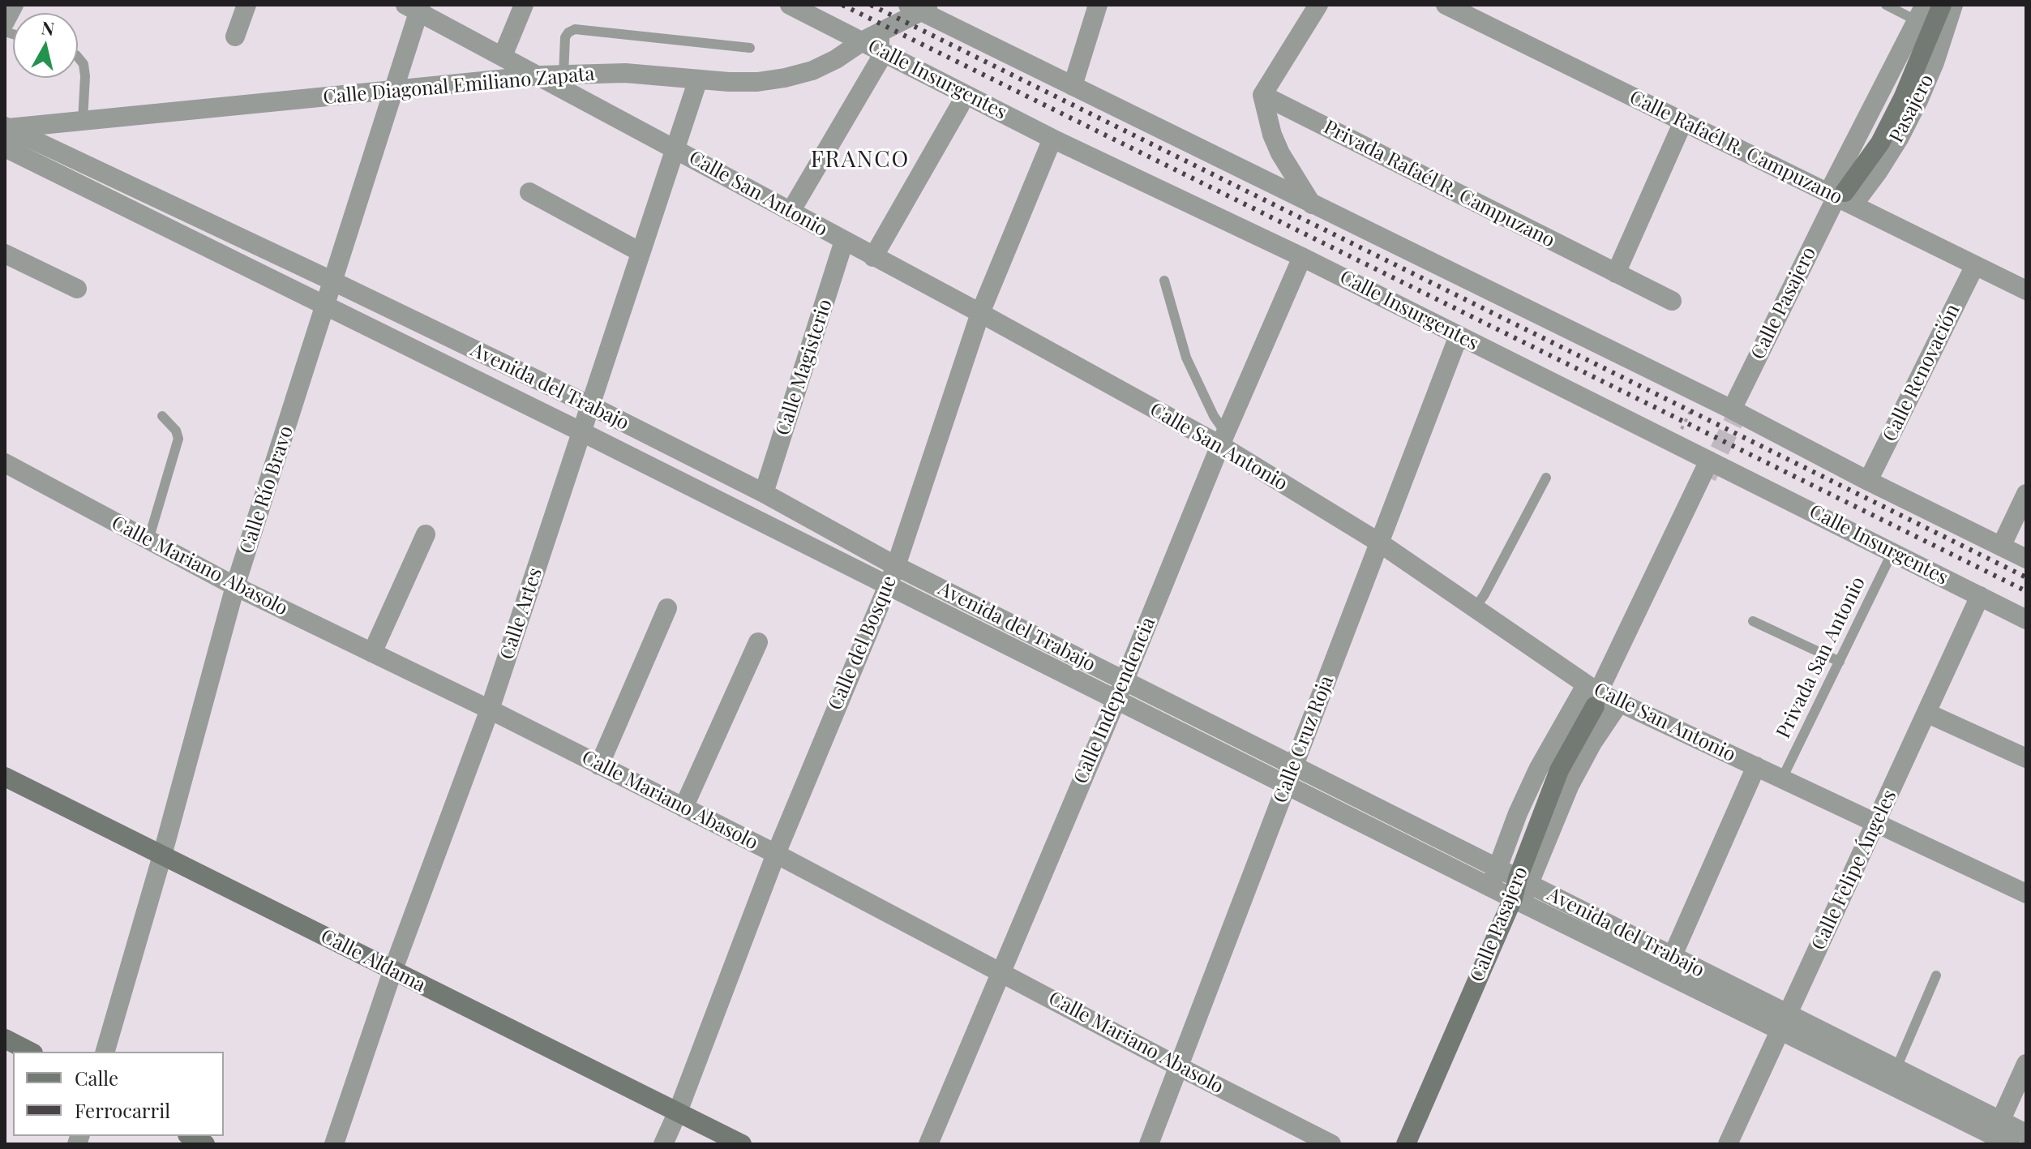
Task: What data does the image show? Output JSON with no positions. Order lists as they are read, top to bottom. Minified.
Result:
{"streets":{"street":["Calle Insurgentes","Calle Diagonal Emiliano Zapata","Pasajero","Calle Rafaél R. Campuzano","Privada Rafaél R. Campuzano","Calle San Antonio","Calle Pasajero","Calle Magisterio","Calle Renovación","Avenida del Trabajo","Calle Río Bravo","Calle Mariano Abasolo","Calle Artes","Calle del Bosque","Calle Independencia","Calle Cruz Roja","Calle Felipe Ángeles","Calle Aldama"],"lane":["Privada San Antonio"]},"crossings":[["Calle Insurgentes","Calle Diagonal Emiliano Zapata"],["Calle Insurgentes","Calle Pasajero"],["Calle Insurgentes","Calle del Bosque"],["Calle Insurgentes","Privada San Antonio"],["Calle Insurgentes","Calle Independencia"],["Calle Insurgentes","Calle Cruz Roja"],["Calle Insurgentes","Calle Felipe Ángeles"],["Calle Diagonal Emiliano Zapata","Calle San Antonio"],["Calle Diagonal Emiliano Zapata","Avenida del Trabajo"],["Calle Diagonal Emiliano Zapata","Calle Río Bravo"],["Calle Diagonal Emiliano Zapata","Calle Artes"],["Pasajero","Calle Rafaél R. Campuzano"],["Pasajero","Calle Pasajero"],["Calle Rafaél R. Campuzano","Calle Pasajero"],["Calle Rafaél R. Campuzano","Calle Renovación"],["Calle San Antonio","Calle Pasajero"],["Calle San Antonio","Calle Magisterio"],["Calle San Antonio","Calle Río Bravo"],["Calle San Antonio","Calle Artes"],["Calle San Antonio","Calle del Bosque"],["Calle San Antonio","Privada San Antonio"],["Calle San Antonio","Calle Independencia"],["Calle San Antonio","Calle Cruz Roja"],["Calle San Antonio","Calle Felipe Ángeles"],["Calle Pasajero","Avenida del Trabajo"],["Calle Magisterio","Avenida del Trabajo"],["Avenida del Trabajo","Calle Río Bravo"],["Avenida del Trabajo","Calle Artes"],["Avenida del Trabajo","Calle del Bosque"],["Avenida del Trabajo","Calle Independencia"],["Avenida del Trabajo","Calle Cruz Roja"],["Avenida del Trabajo","Calle Felipe Ángeles"],["Calle Río Bravo","Calle Mariano Abasolo"],["Calle Río Bravo","Calle Aldama"],["Calle Mariano Abasolo","Calle Artes"],["Calle Mariano Abasolo","Calle del Bosque"],["Calle Mariano Abasolo","Calle Independencia"],["Calle Mariano Abasolo","Calle Cruz Roja"],["Calle Artes","Calle Aldama"],["Calle del Bosque","Calle Aldama"]],"districts":["FRANCO"],"legend":["Calle","Ferrocarril"],"north":"top"}
